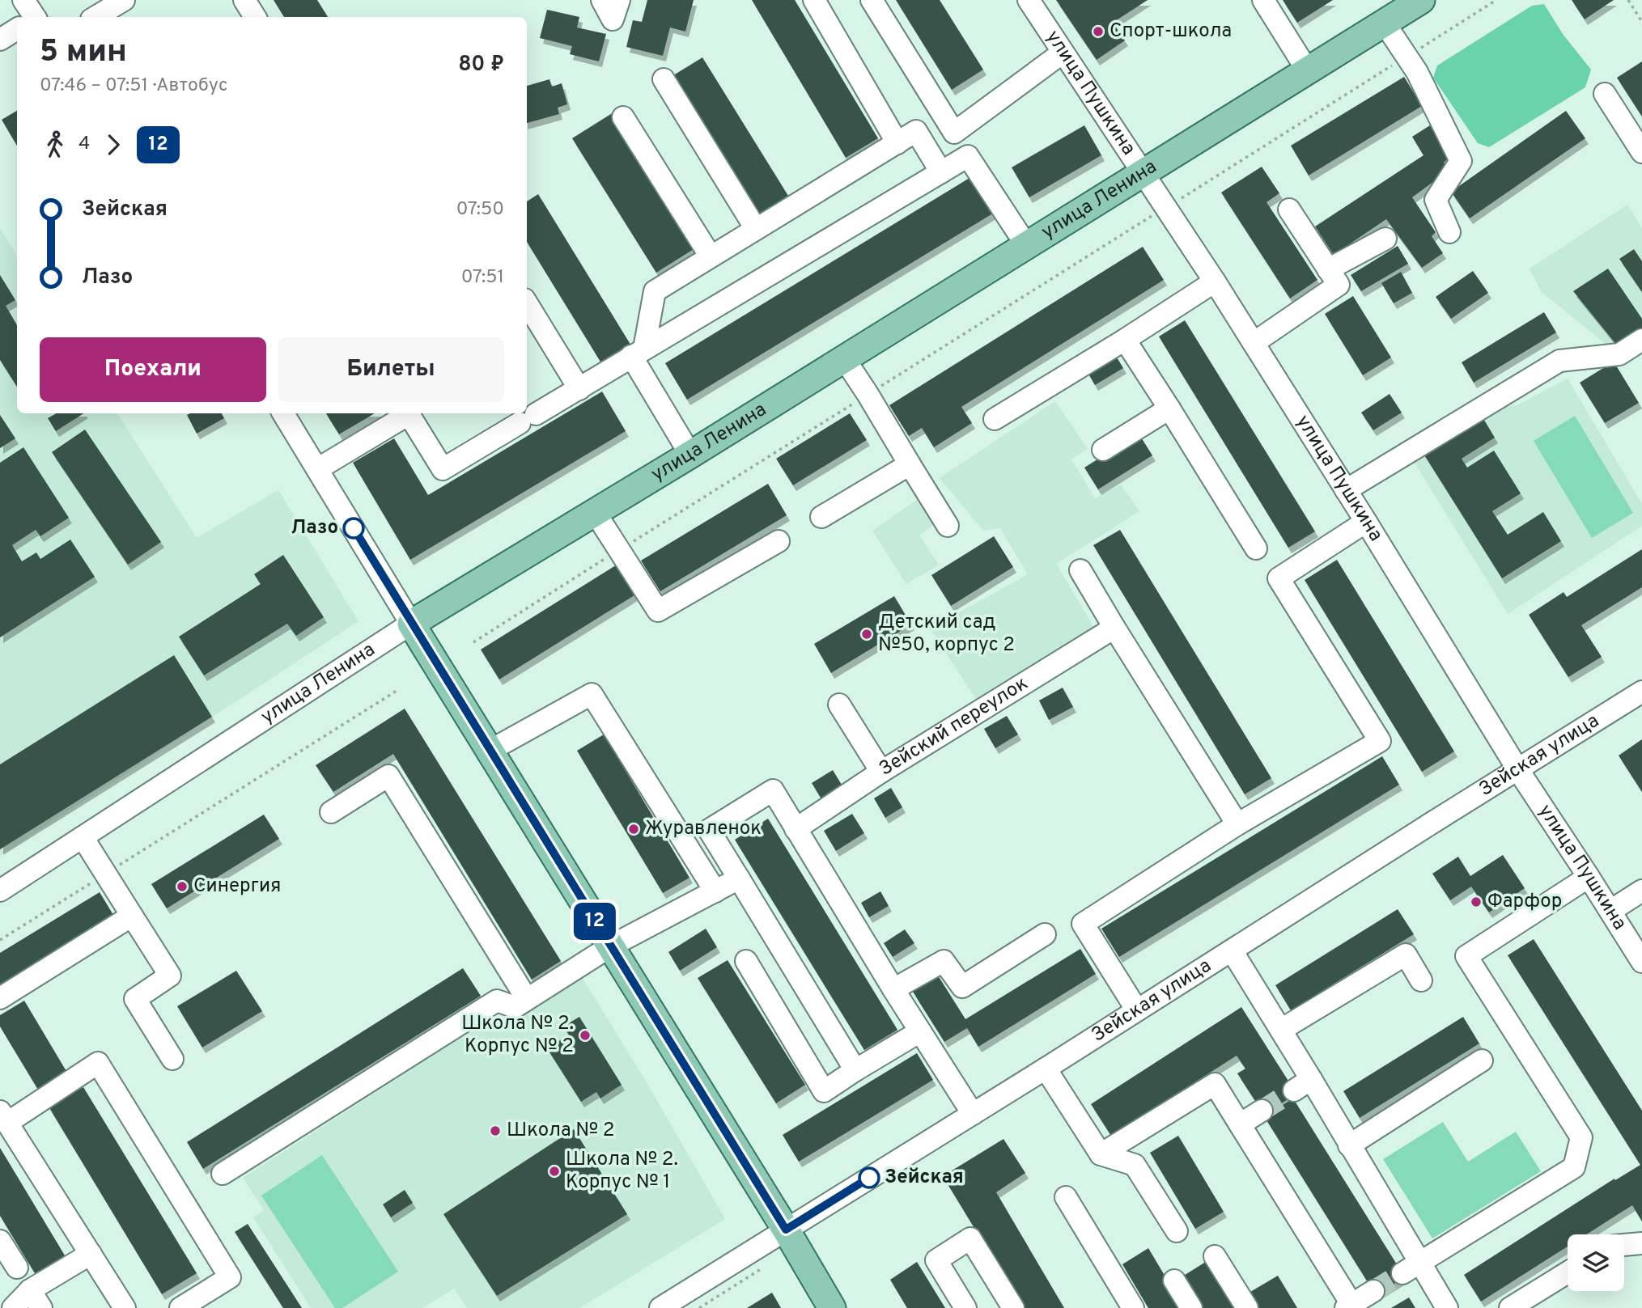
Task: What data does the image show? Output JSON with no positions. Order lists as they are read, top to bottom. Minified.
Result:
{"streets":{"main road":["улица Ленина"],"street":["улица Пушкина","Зейский переулок","Зейская улица"]},"crossings":[["улица Пушкина","улица Ленина"],["улица Пушкина","Зейская улица"]],"places":["Спорт-школа","Лазо","Детский сад №50, корпус 2","Журавленок","Синергия","Фарфор","Школа № 2. Корпус № 2","Школа № 2","Школа № 2. Корпус № 1","Зейская"],"lines":["bus line 12"],"page":{"on_map":"12","heading":["5 мин","07:46 – 07:51 · Автобус","80 ₽"],"legs":["4","12"],"list":[{"name":"Зейская","value":"07:50"},{"name":"Лазо","value":"07:51"}],"buttons":["Поехали","Билеты"]}}
